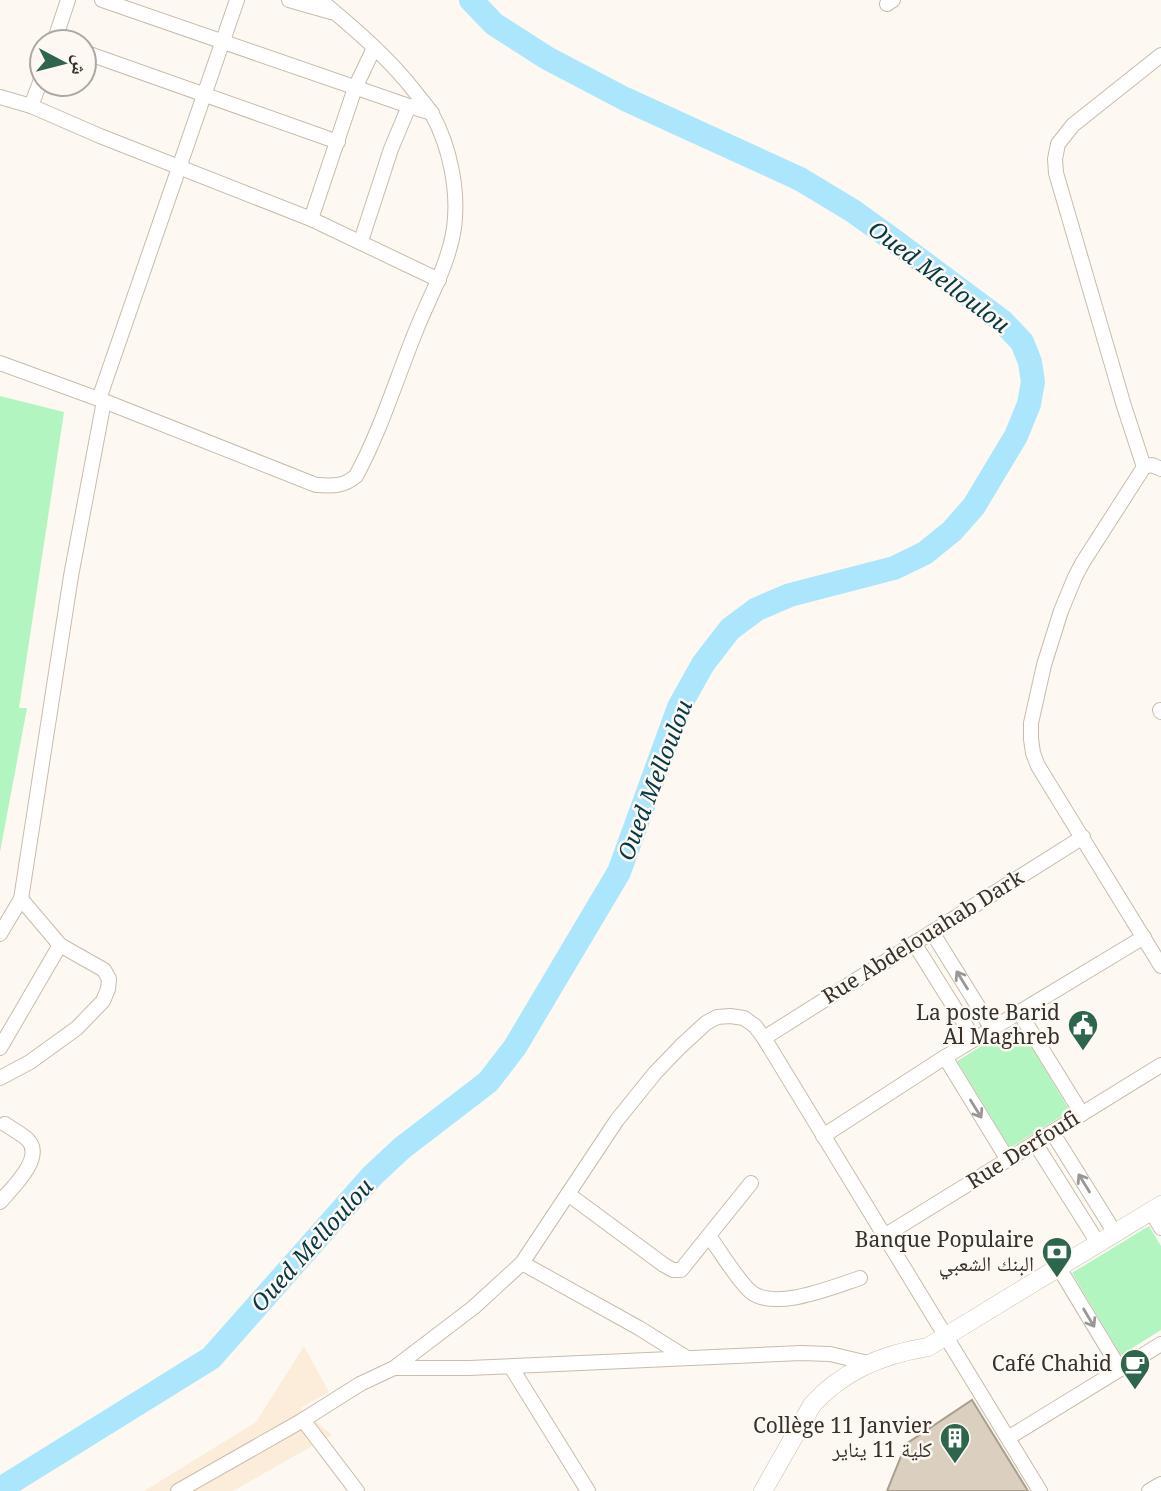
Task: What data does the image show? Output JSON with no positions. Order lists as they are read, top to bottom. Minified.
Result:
{"streets":{"street":["Rue Abdelouahab Dark","Rue Derfoufi"]},"water":["Oued Melloulou"],"places":{"public building":["La poste Barid Al Maghreb"],"bank":["Banque Populaire البنك الشعبي"],"cafe":["Café Chahid"],"building":["Collège 11 Janvier كلية 11 يناير"]},"north":"right"}
